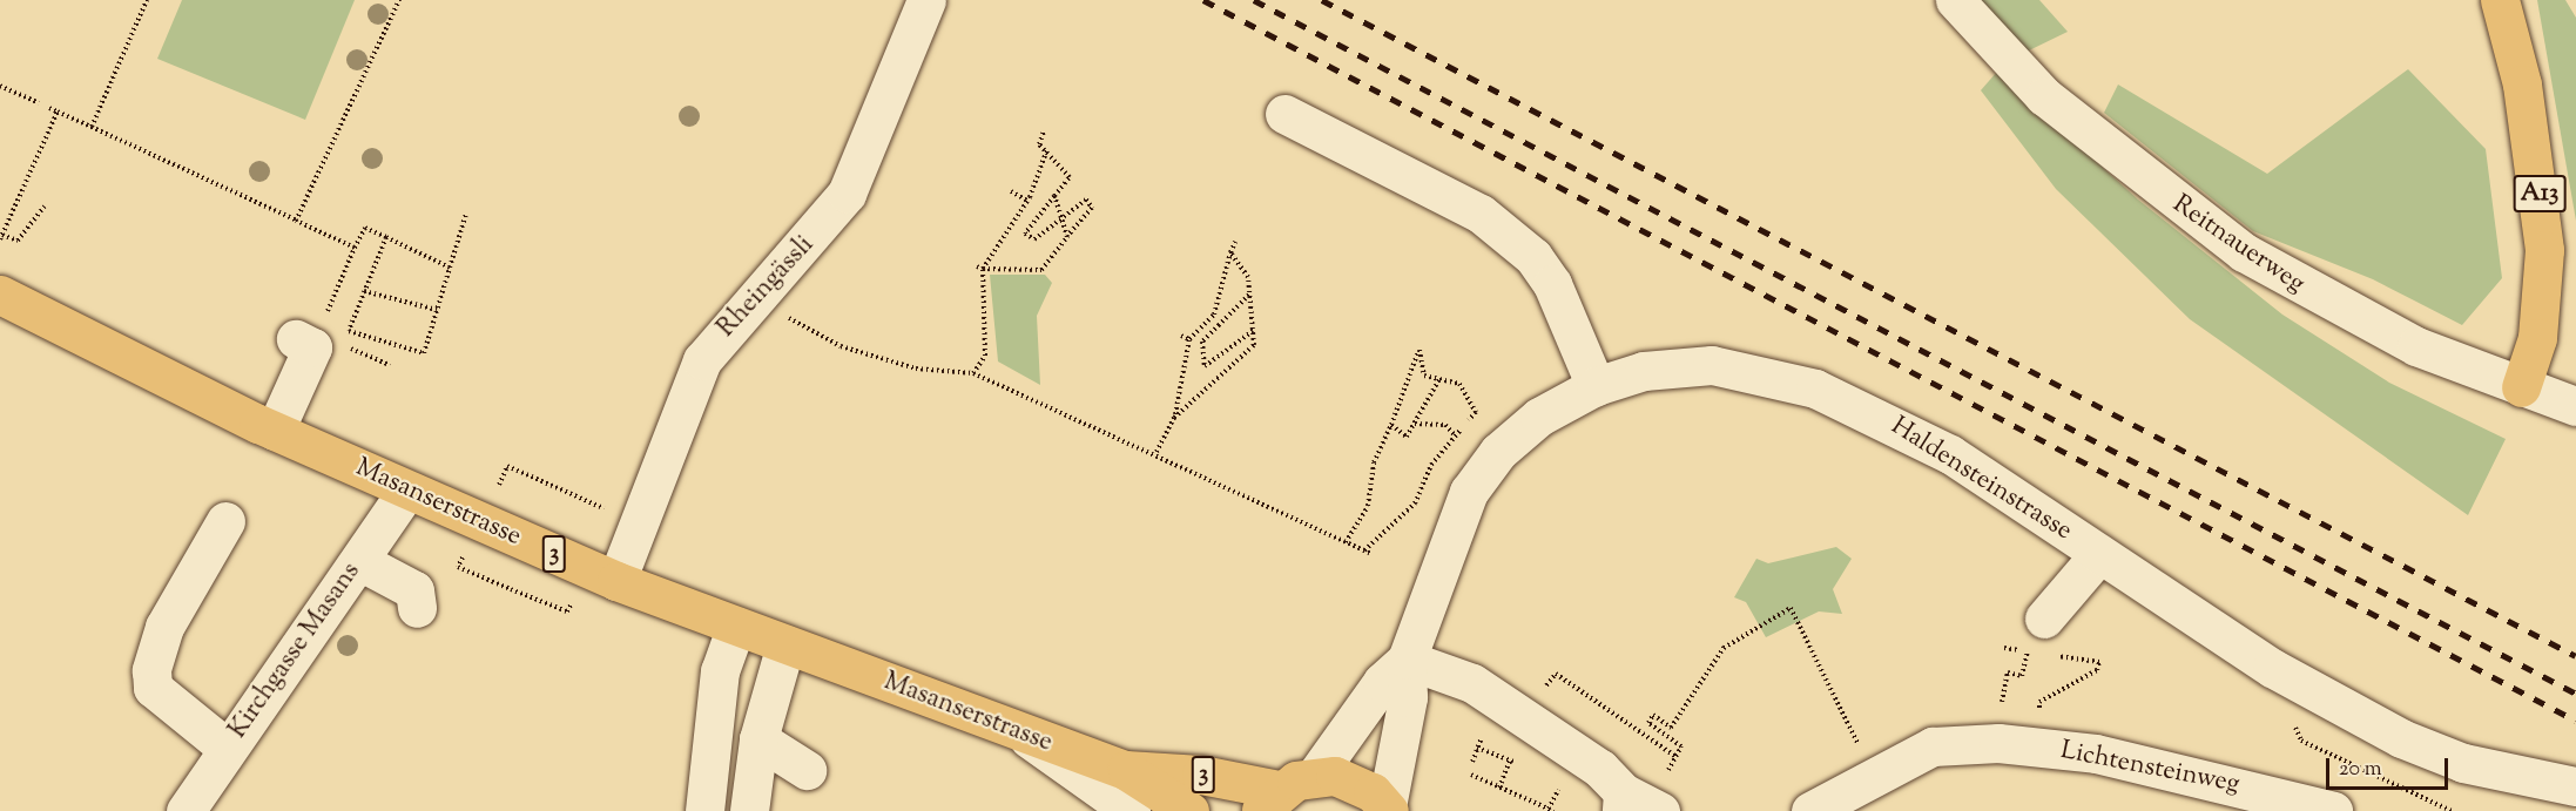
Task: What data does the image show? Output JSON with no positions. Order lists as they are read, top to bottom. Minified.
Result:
{"streets":{"main road":["A13","Masanserstrasse","3"],"street":["Reitnauerweg","Rheingässli","Haldensteinstrasse","Kirchgasse Masans","Lichtensteinweg"]},"crossings":[["A13","Reitnauerweg"],["Rheingässli","Masanserstrasse"],["Masanserstrasse","Kirchgasse Masans"]],"scale_bar":"20 m"}
